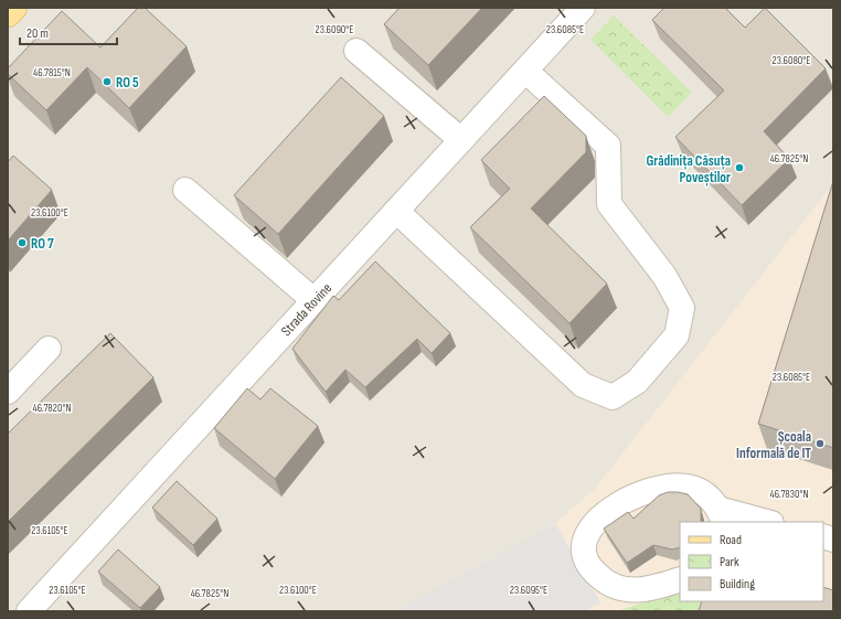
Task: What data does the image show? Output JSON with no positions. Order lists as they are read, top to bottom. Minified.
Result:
{"streets":{"street":["Strada Rovine"]},"places":["RO 5","Grădinița Căsuța Poveștilor","RO 7","Școala Informală de IT"],"legend":["Road","Park","Building"],"scale_bar":"20 m","coordinates":["23.6090°E","23.6085°E","23.6080°E","46.7815°N","46.7825°N","23.6100°E","46.7820°N","46.7830°N","23.6105°E","23.6095°E"]}
